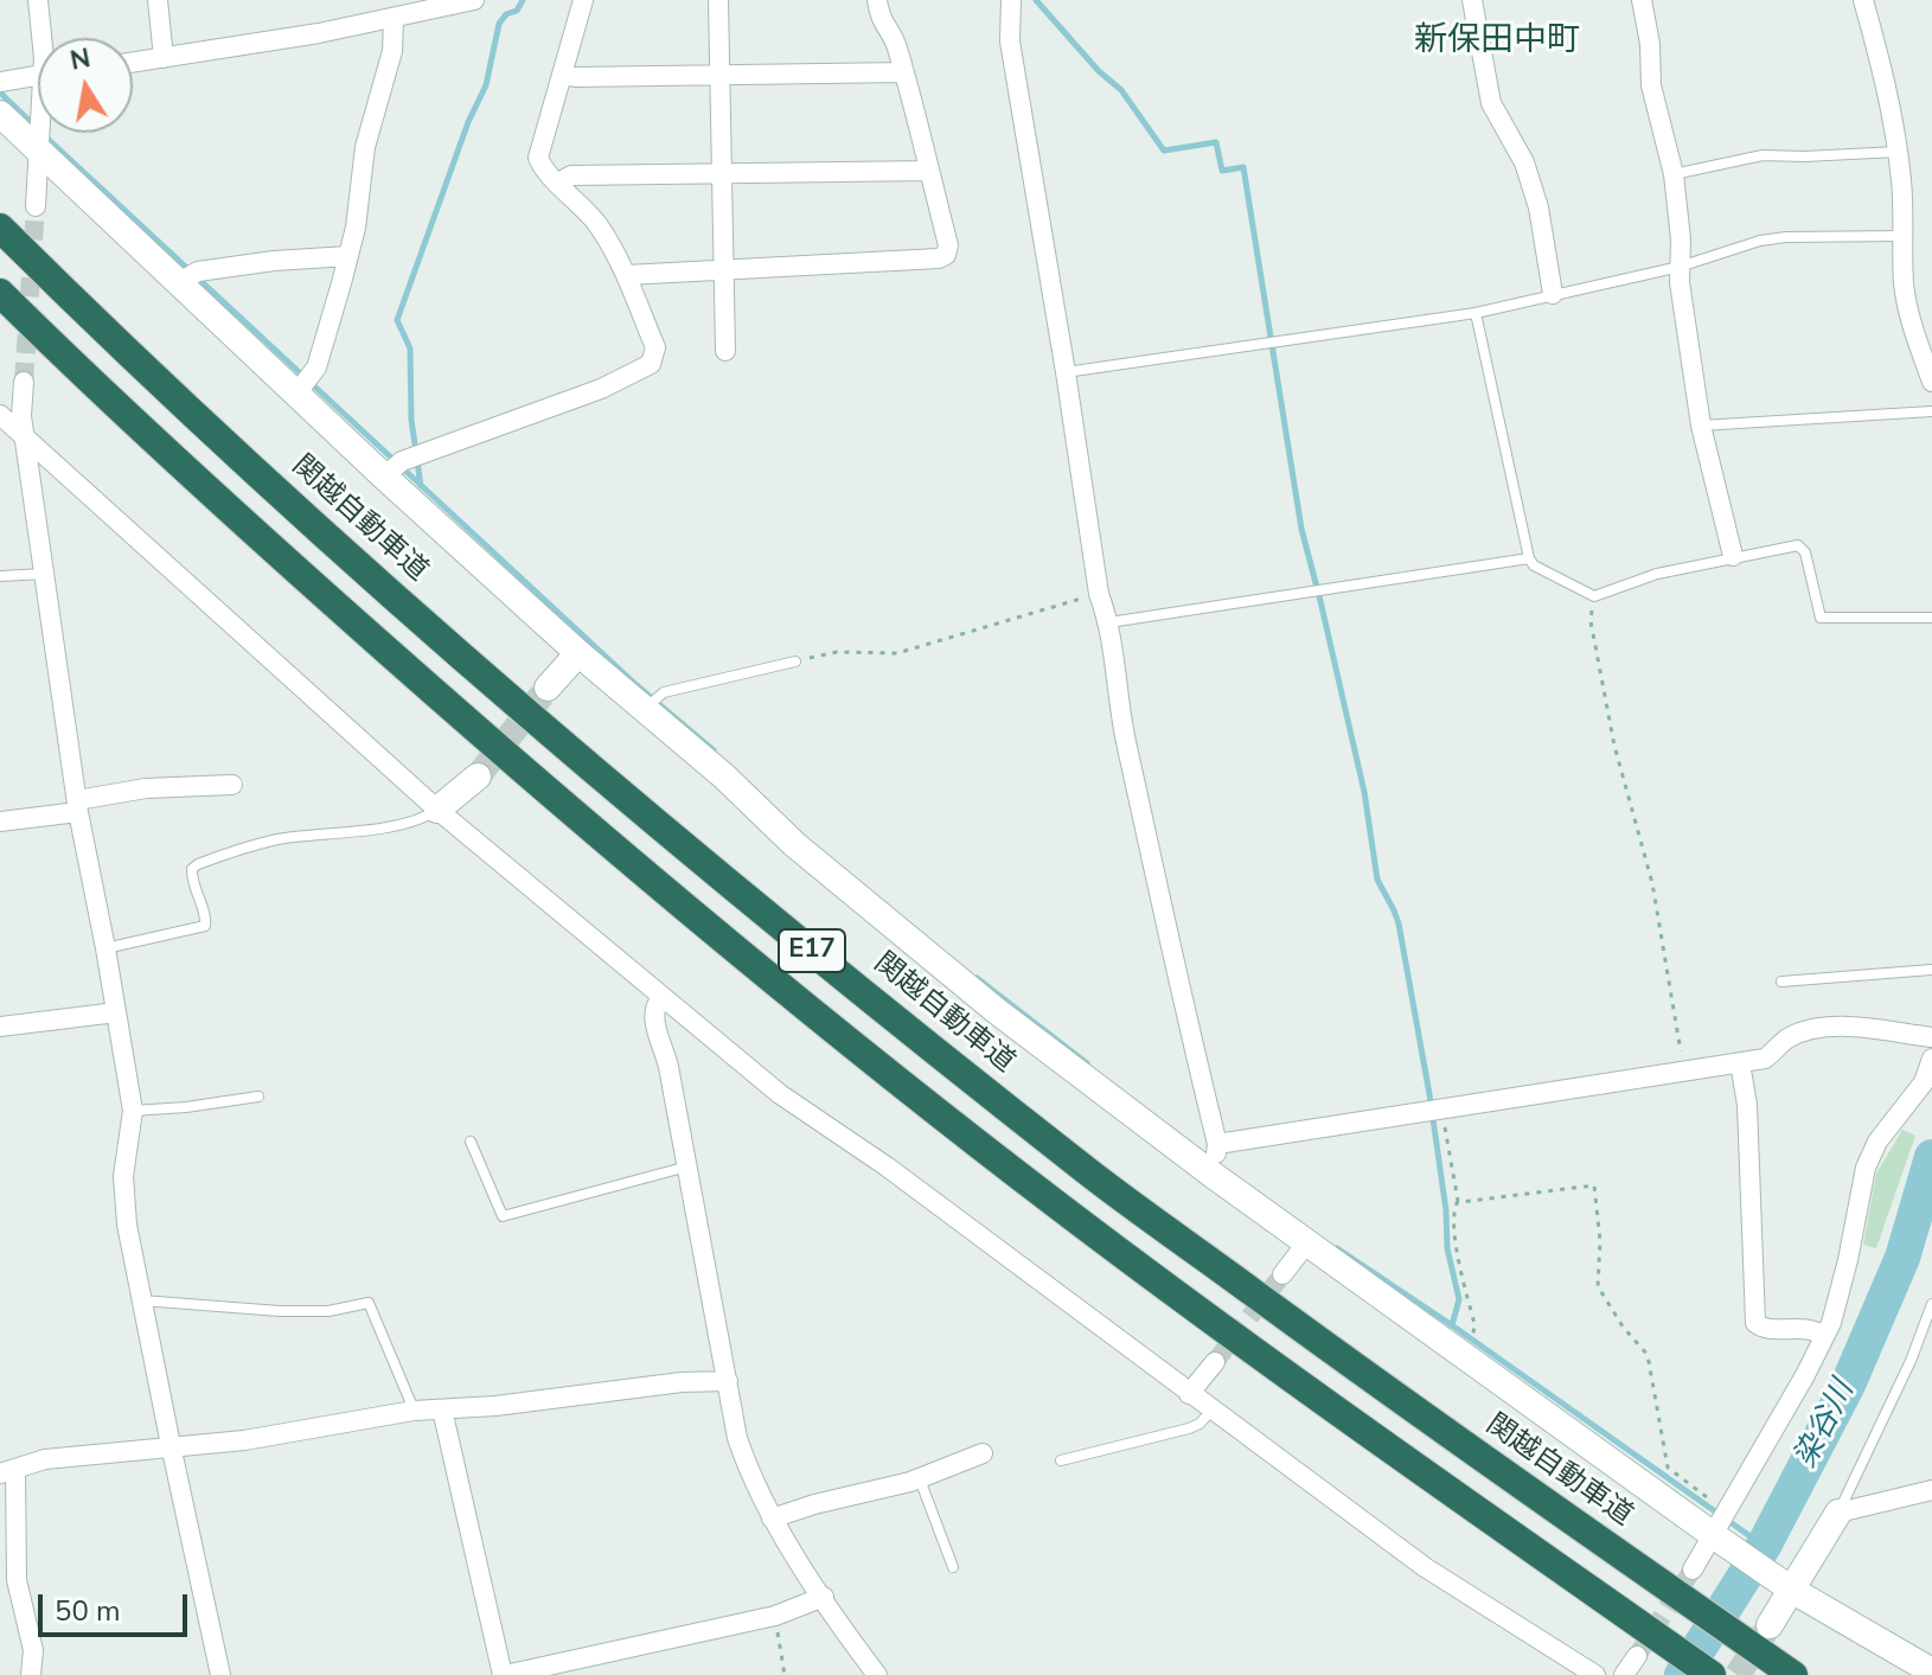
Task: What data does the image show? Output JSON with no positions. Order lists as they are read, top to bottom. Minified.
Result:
{"streets":{"highway":["関越自動車道","E17"]},"districts":["新保田中町"],"water":["染谷川"],"scale_bar":"50 m","north":"top"}
